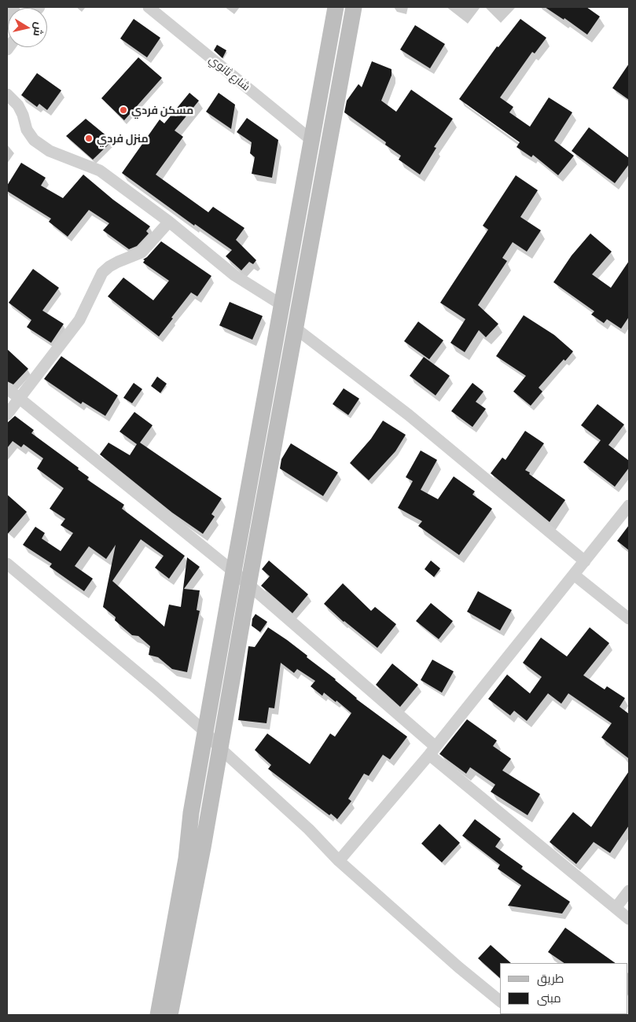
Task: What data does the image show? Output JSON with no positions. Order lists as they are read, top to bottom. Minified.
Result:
{"streets":{"street":["شارع ثانوي"]},"places":["مسكن فردي","منزل فردي"],"legend":["طريق","مبنى"],"north":"right"}
